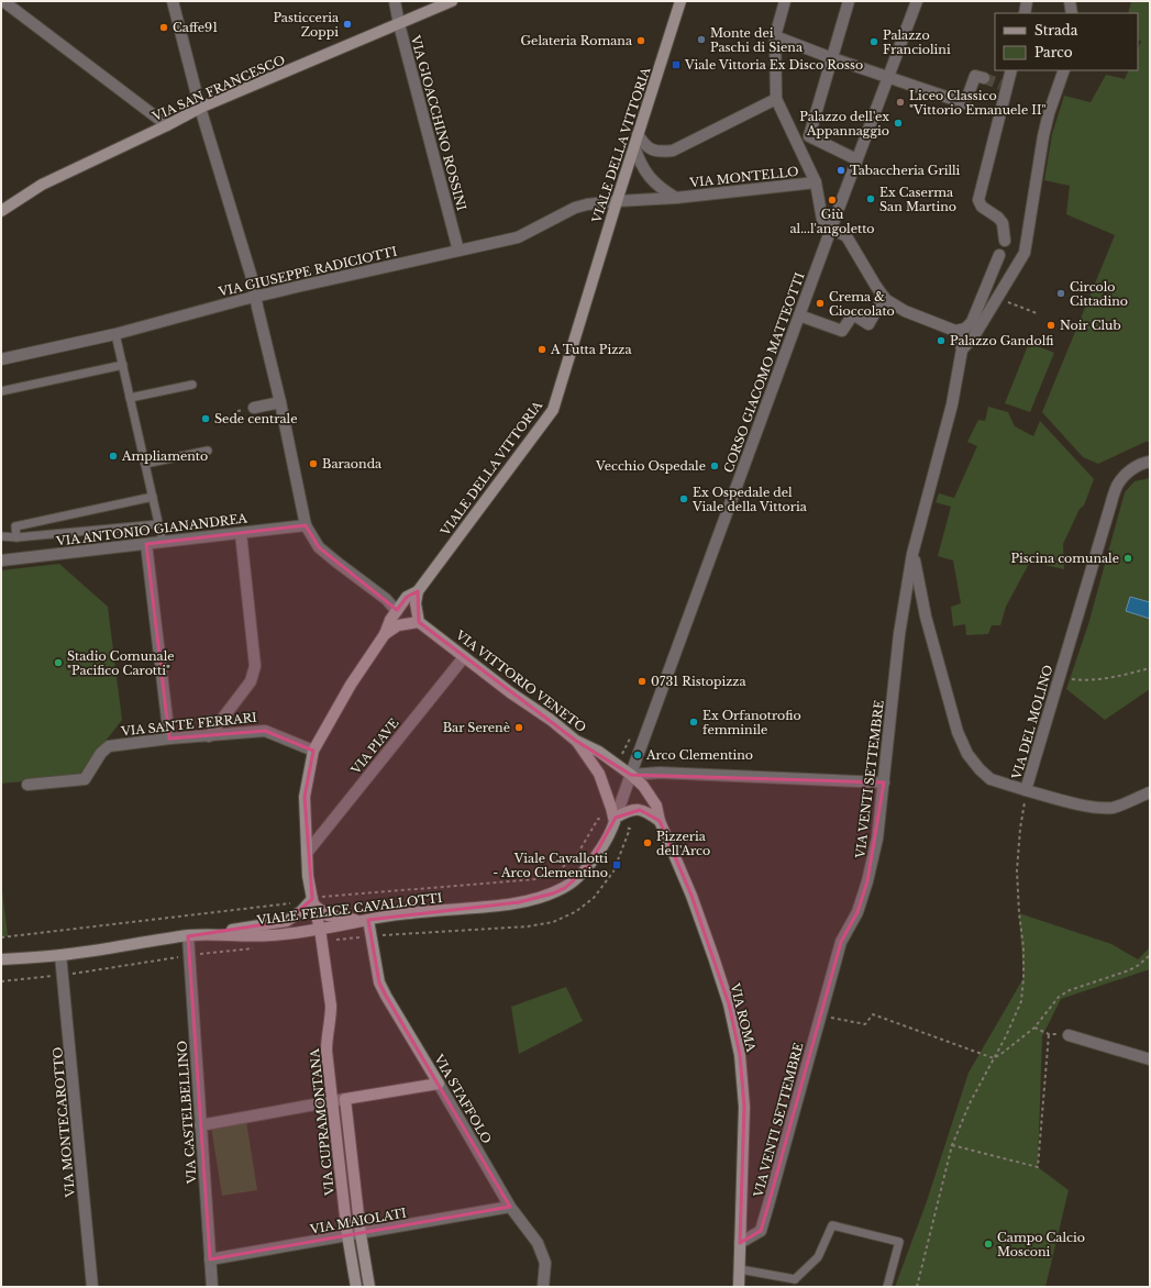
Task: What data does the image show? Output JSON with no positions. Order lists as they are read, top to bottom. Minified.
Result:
{"streets":{"main road":["VIA SAN FRANCESCO","VIALE DELLA VITTORIA","VIA VITTORIO VENETO","VIALE FELICE CAVALLOTTI","VIA ROMA","VIA STAFFOLO","VIA CUPRAMONTANA"],"street":["VIA GIOACCHINO ROSSINI","VIA MONTELLO","VIA GIUSEPPE RADICIOTTI","CORSO GIACOMO MATTEOTTI","VIA ANTONIO GIANANDREA","VIA DEL MOLINO","VIA SANTE FERRARI","VIA PIAVE","VIA VENTI SETTEMBRE","VIA CASTELBELLINO","VIA MONTECAROTTO","VIA MAIOLATI"]},"crossings":[["VIA SAN FRANCESCO","VIA GIOACCHINO ROSSINI"],["VIA GIOACCHINO ROSSINI","VIA GIUSEPPE RADICIOTTI"],["VIALE DELLA VITTORIA","VIA MONTELLO"],["VIALE DELLA VITTORIA","VIA GIUSEPPE RADICIOTTI"],["VIALE DELLA VITTORIA","VIA SANTE FERRARI"],["VIALE DELLA VITTORIA","VIA PIAVE"],["VIALE DELLA VITTORIA","VIALE FELICE CAVALLOTTI"],["VIALE DELLA VITTORIA","VIA CUPRAMONTANA"],["VIA MONTELLO","VIA GIUSEPPE RADICIOTTI"],["CORSO GIACOMO MATTEOTTI","VIA VITTORIO VENETO"],["CORSO GIACOMO MATTEOTTI","VIALE FELICE CAVALLOTTI"],["CORSO GIACOMO MATTEOTTI","VIA ROMA"],["VIA VITTORIO VENETO","VIA PIAVE"],["VIA VITTORIO VENETO","VIALE FELICE CAVALLOTTI"],["VIA VITTORIO VENETO","VIA ROMA"],["VIA DEL MOLINO","VIA VENTI SETTEMBRE"],["VIA VENTI SETTEMBRE","VIA ROMA"],["VIALE FELICE CAVALLOTTI","VIA ROMA"],["VIALE FELICE CAVALLOTTI","VIA STAFFOLO"],["VIALE FELICE CAVALLOTTI","VIA CASTELBELLINO"],["VIALE FELICE CAVALLOTTI","VIA MONTECAROTTO"],["VIALE FELICE CAVALLOTTI","VIA CUPRAMONTANA"],["VIA STAFFOLO","VIA MAIOLATI"],["VIA CASTELBELLINO","VIA MAIOLATI"],["VIA CUPRAMONTANA","VIA MAIOLATI"]],"places":{"other":["Pasticceria Zoppi","Caffe91","Monte dei Paschi di Siena","Gelateria Romana","Palazzo Franciolini","Liceo Classico \"Vittorio Emanuele II\"","Palazzo dell'ex Appannaggio","Tabaccheria Grilli","Ex Caserma San Martino","Giù al...l'angoletto","Circolo Cittadino","Crema & Cioccolato","Noir Club","Palazzo Gandolfi","A Tutta Pizza","Sede centrale","Ampliamento","Baraonda","Vecchio Ospedale","Ex Ospedale del Viale della Vittoria","Piscina comunale","Stadio Comunale \"Pacifico Carotti\"","0731 Ristopizza","Ex Orfanotrofio femminile","Bar Serenè","Arco Clementino","Pizzeria dell'Arco","Campo Calcio Mosconi"],"transit":["Viale Vittoria Ex Disco Rosso","Viale Cavallotti - Arco Clementino"]},"legend":["Strada","Parco"]}
